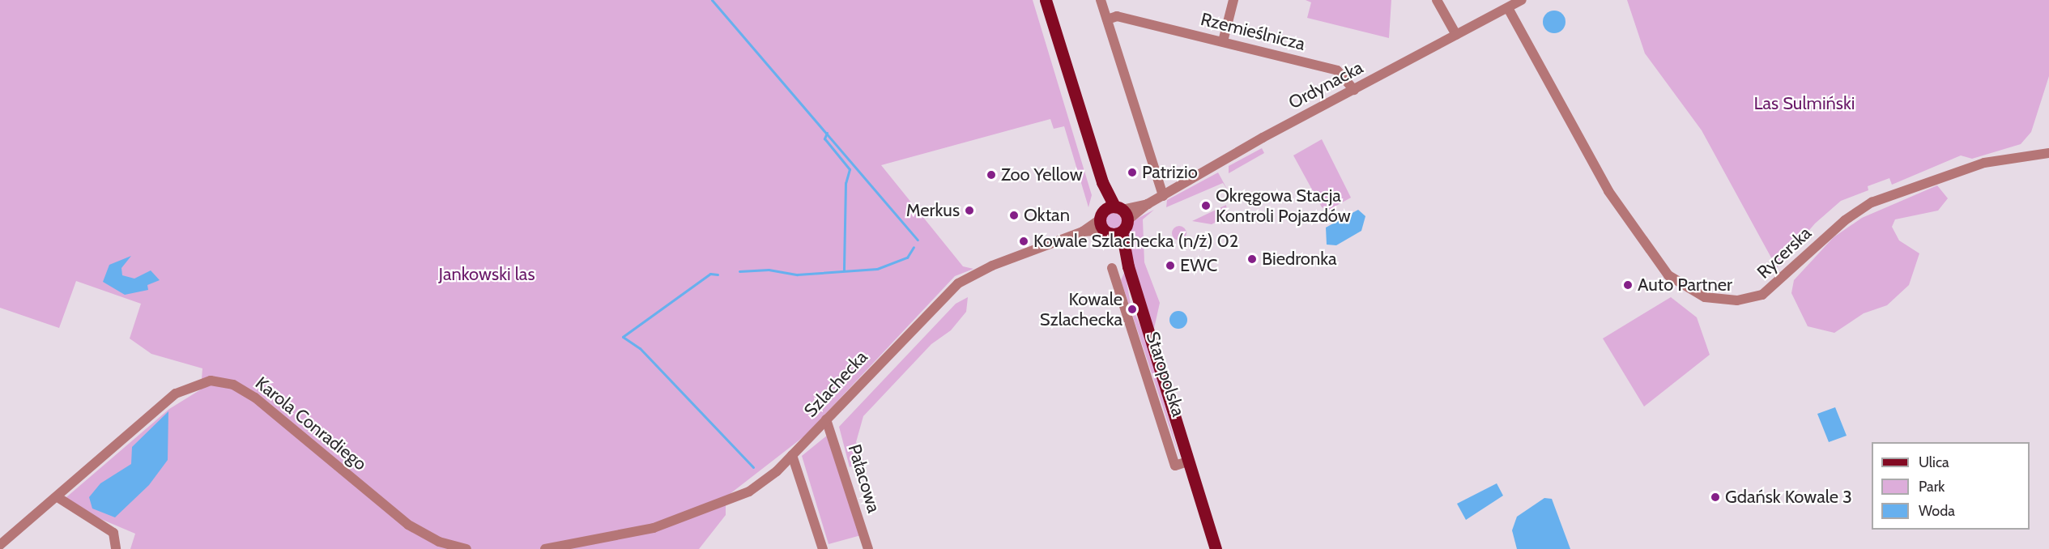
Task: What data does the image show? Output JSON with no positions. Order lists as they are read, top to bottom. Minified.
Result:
{"streets":{"main road":["Staropolska"],"street":["Rzemieślnicza","Ordynacka","Rycerska","Szlachecka","Karola Conradiego","Pałacowa"]},"crossings":[["Rzemieślnicza","Ordynacka"],["Ordynacka","Rycerska"],["Ordynacka","Staropolska"],["Ordynacka","Szlachecka"],["Staropolska","Szlachecka"],["Szlachecka","Pałacowa"]],"parks":["Las Sulmiński","Jankowski las"],"places":["Patrizio","Zoo Yellow","Okręgowa Stacja Kontroli Pojazdów","Merkus","Oktan","Kowale Szlachecka (n/ż) 02","Biedronka","EWC","Auto Partner","Kowale Szlachecka","Gdańsk Kowale 3"],"legend":["Ulica","Park","Woda"]}
